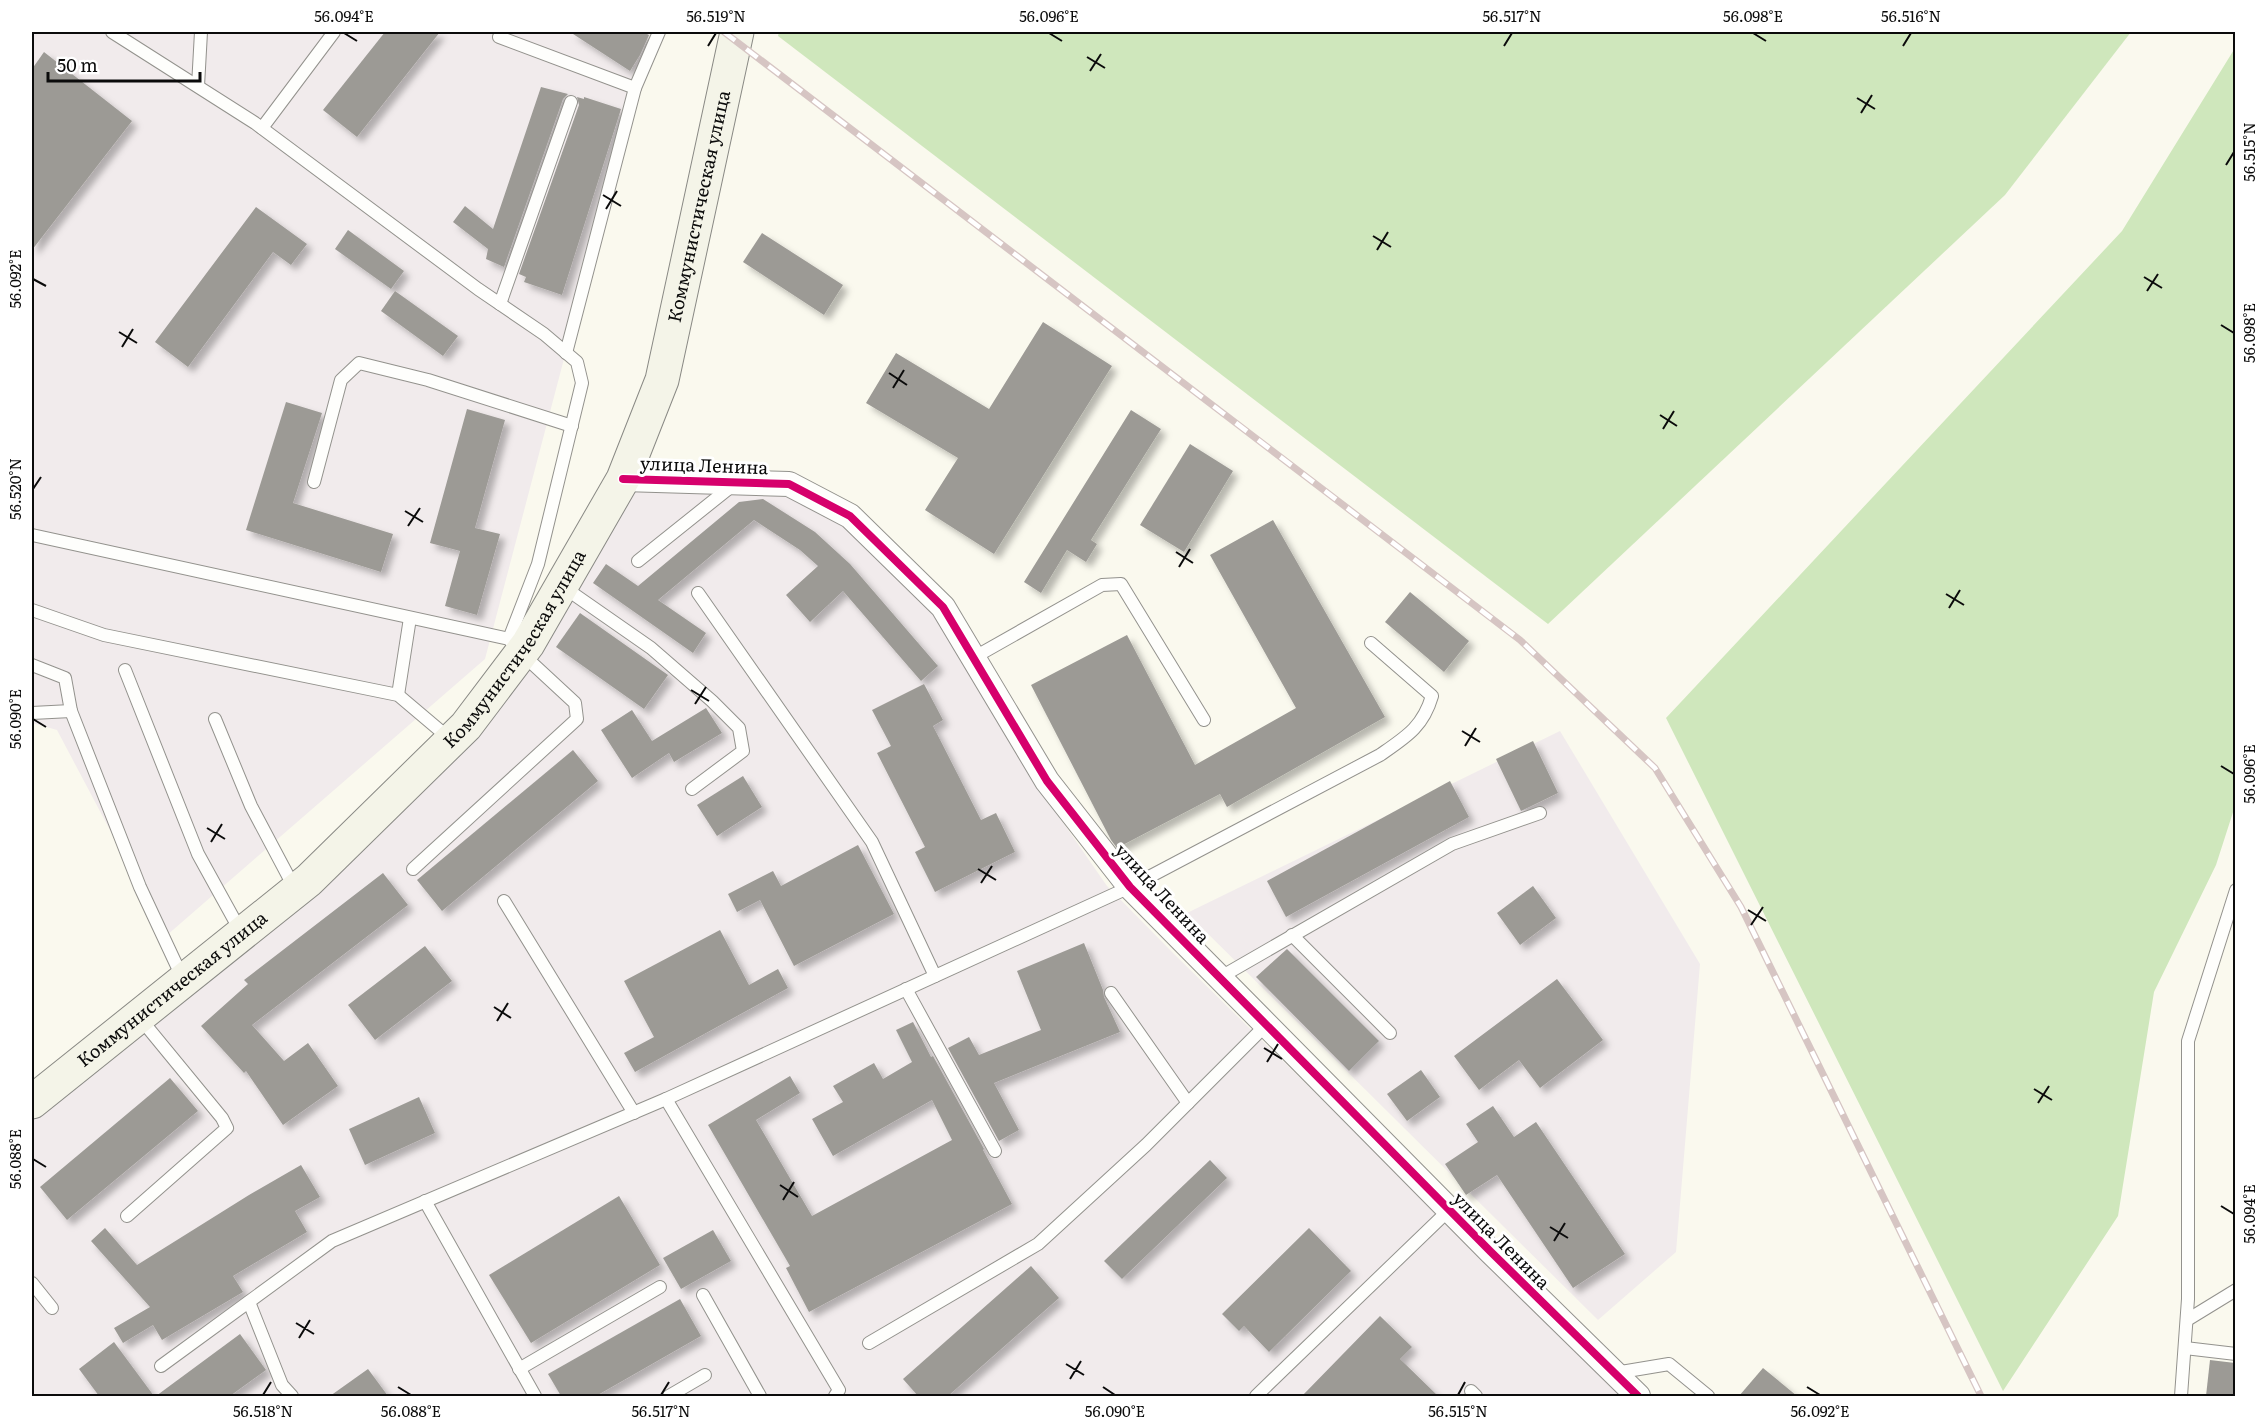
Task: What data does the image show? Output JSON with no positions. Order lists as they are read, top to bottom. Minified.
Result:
{"streets":{"main road":["Коммунистическая улица"],"street":["улица Ленина"]},"crossings":[["Коммунистическая улица","улица Ленина"]],"scale_bar":"50 m","coordinates":["56.094°E","56.519°N","56.096°E","56.517°N","56.098°E","56.516°N","56.515°N","56.092°E","56.520°N","56.090°E","56.088°E","56.518°N"]}
